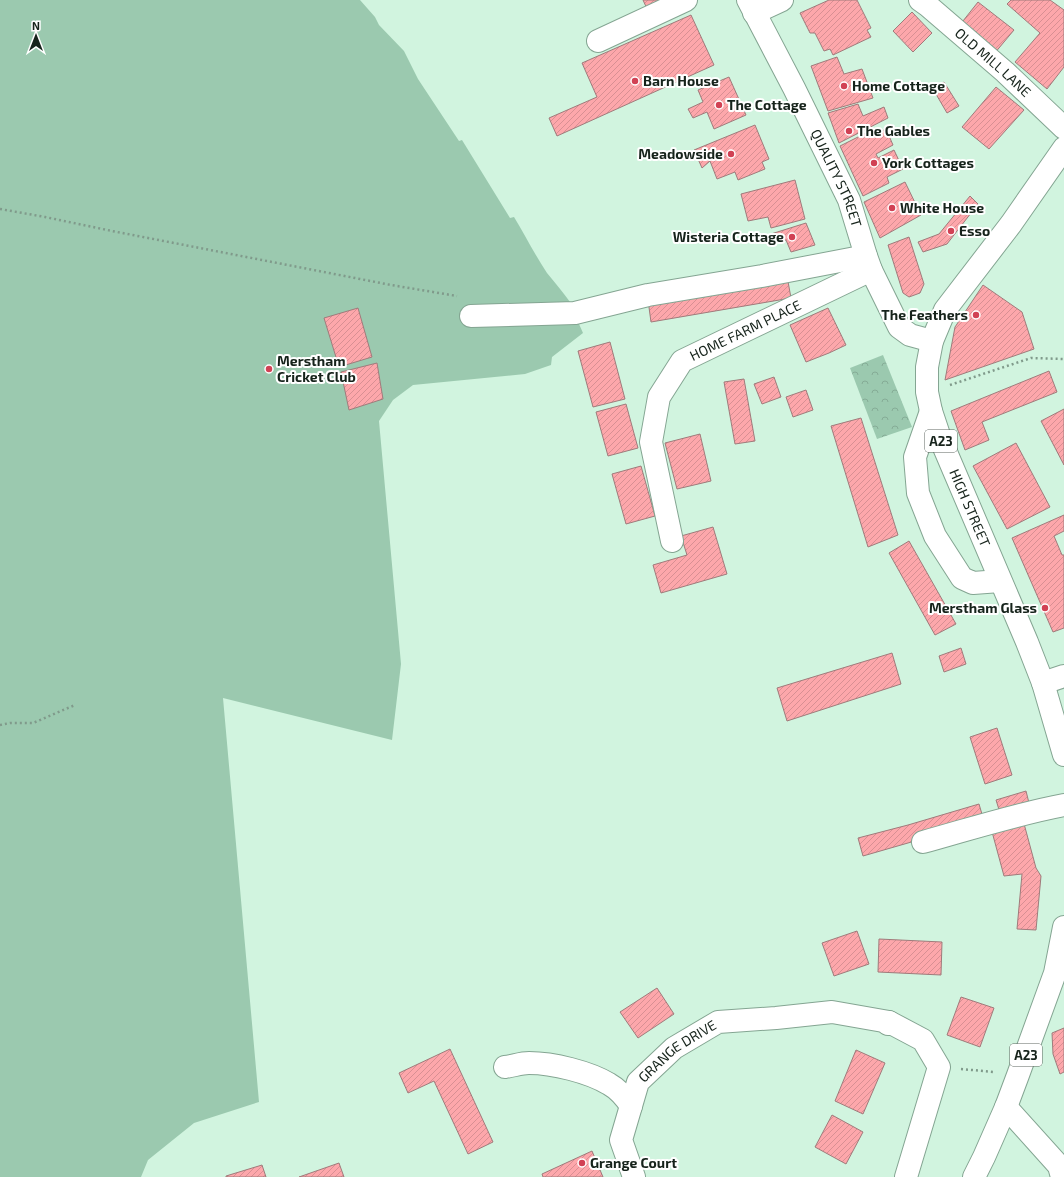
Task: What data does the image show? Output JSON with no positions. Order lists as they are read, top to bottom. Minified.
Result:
{"streets":{"street":["OLD MILL LANE","QUALITY STREET","HOME FARM PLACE","A23","HIGH STREET","GRANGE DRIVE"]},"crossings":[["QUALITY STREET","HOME FARM PLACE"],["QUALITY STREET","HIGH STREET"]],"places":["Barn House","Home Cottage","The Cottage","The Gables","Meadowside","York Cottages","White House","Esso","Wisteria Cottage","The Feathers","Merstham Cricket Club","Merstham Glass","Grange Court"],"north":"top"}
